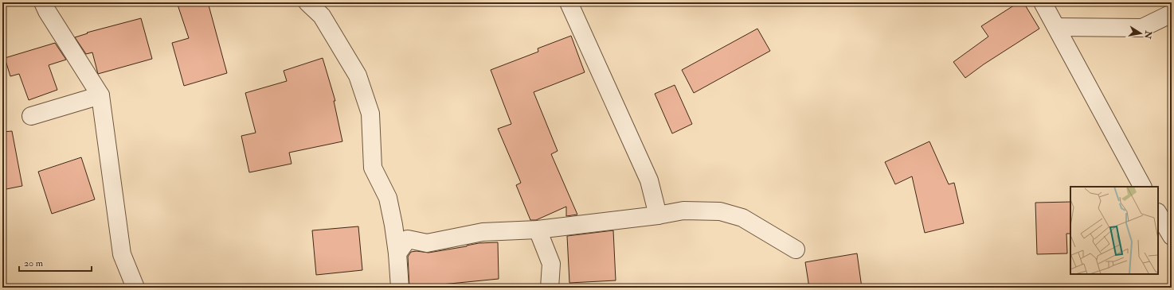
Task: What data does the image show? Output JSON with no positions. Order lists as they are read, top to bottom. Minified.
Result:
{"scale_bar":"20 m","north":"right"}
